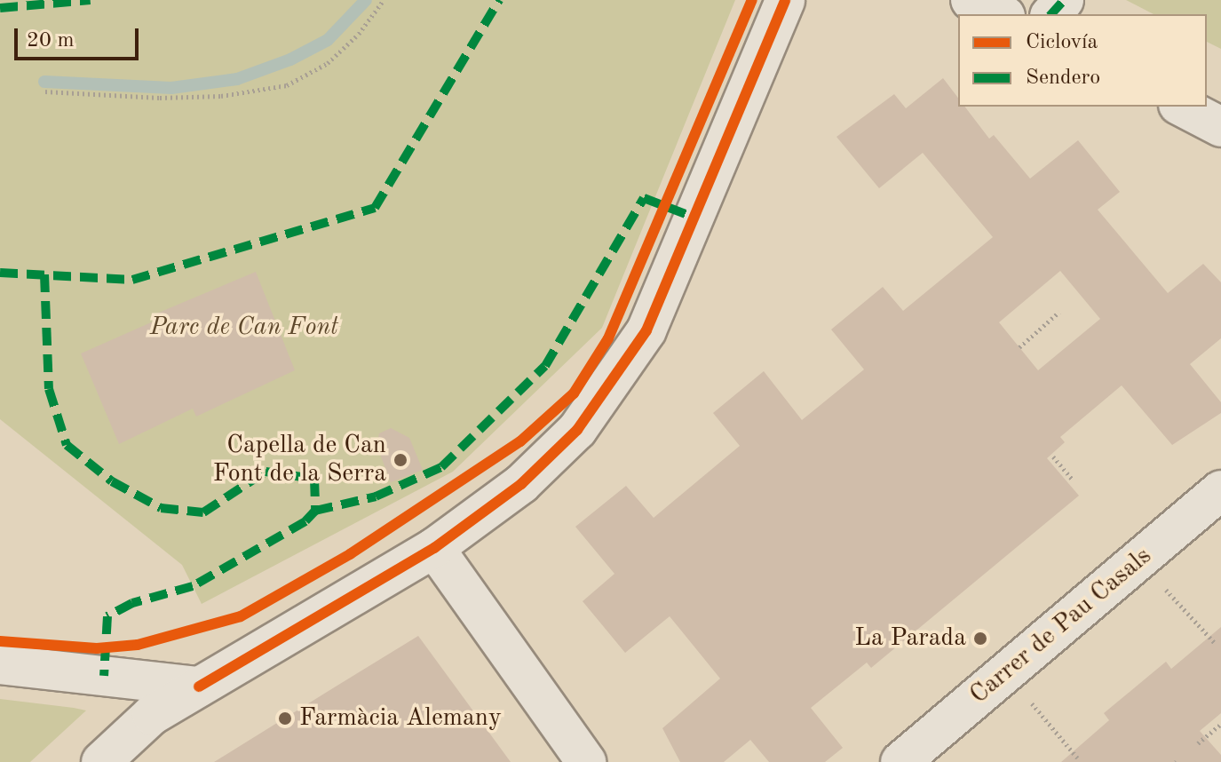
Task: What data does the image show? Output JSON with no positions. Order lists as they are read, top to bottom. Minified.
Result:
{"streets":{"street":["Carrer de Pau Casals"]},"parks":["Parc de Can Font"],"places":["Capella de Can Font de la Serra","La Parada","Farmàcia Alemany"],"legend":["Ciclovía","Sendero"],"scale_bar":"20 m"}
